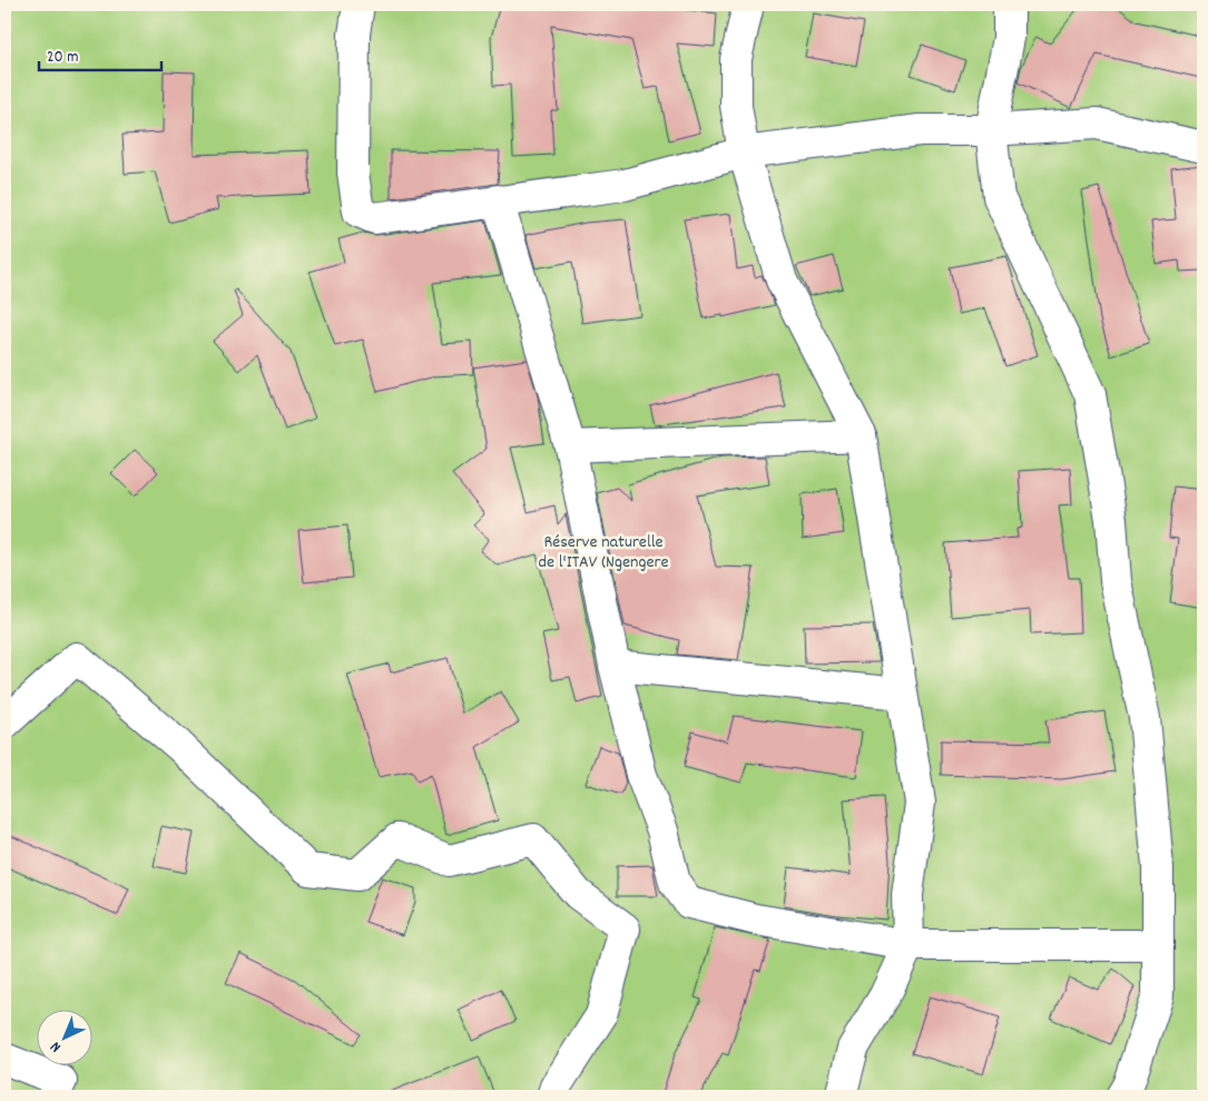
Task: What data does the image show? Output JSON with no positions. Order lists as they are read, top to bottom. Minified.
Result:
{"parks":["Réserve naturelle de l'ITAV (Ngengere"],"scale_bar":"20 m","north":"bottom left"}
